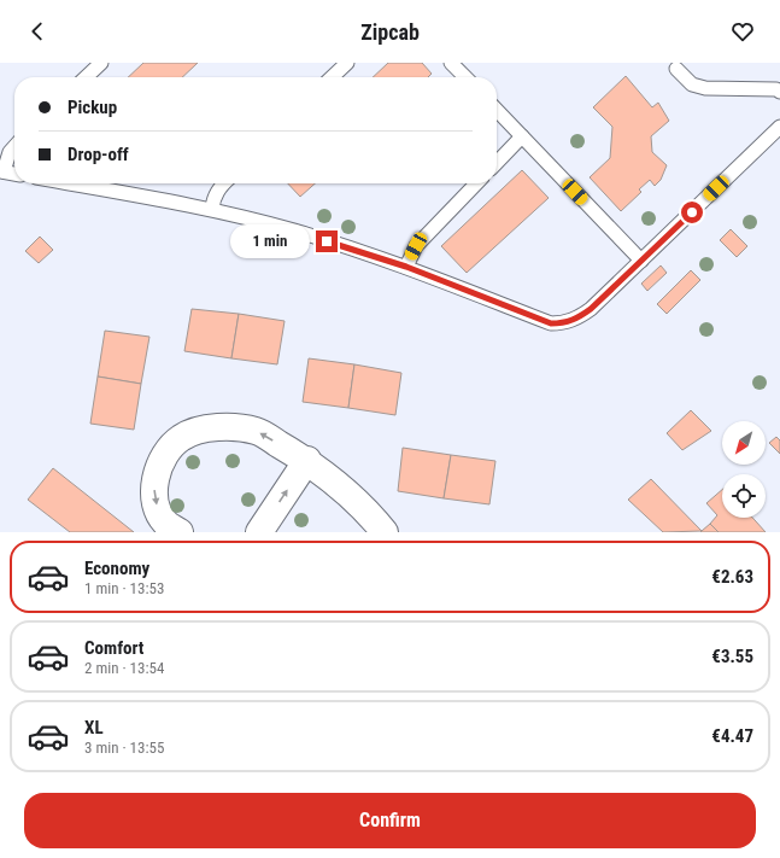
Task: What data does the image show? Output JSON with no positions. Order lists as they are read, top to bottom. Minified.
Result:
{"north":"bottom left","page":{"header":"Zipcab","banner":["Pickup","Drop-off"],"bubble":"1 min","list":[{"name":"Economy","note":"1 min · 13:53","value":"€2.63"},{"name":"Comfort","note":"2 min · 13:54","value":"€3.55"},{"name":"XL","note":"3 min · 13:55","value":"€4.47"}],"buttons":"Confirm"}}
